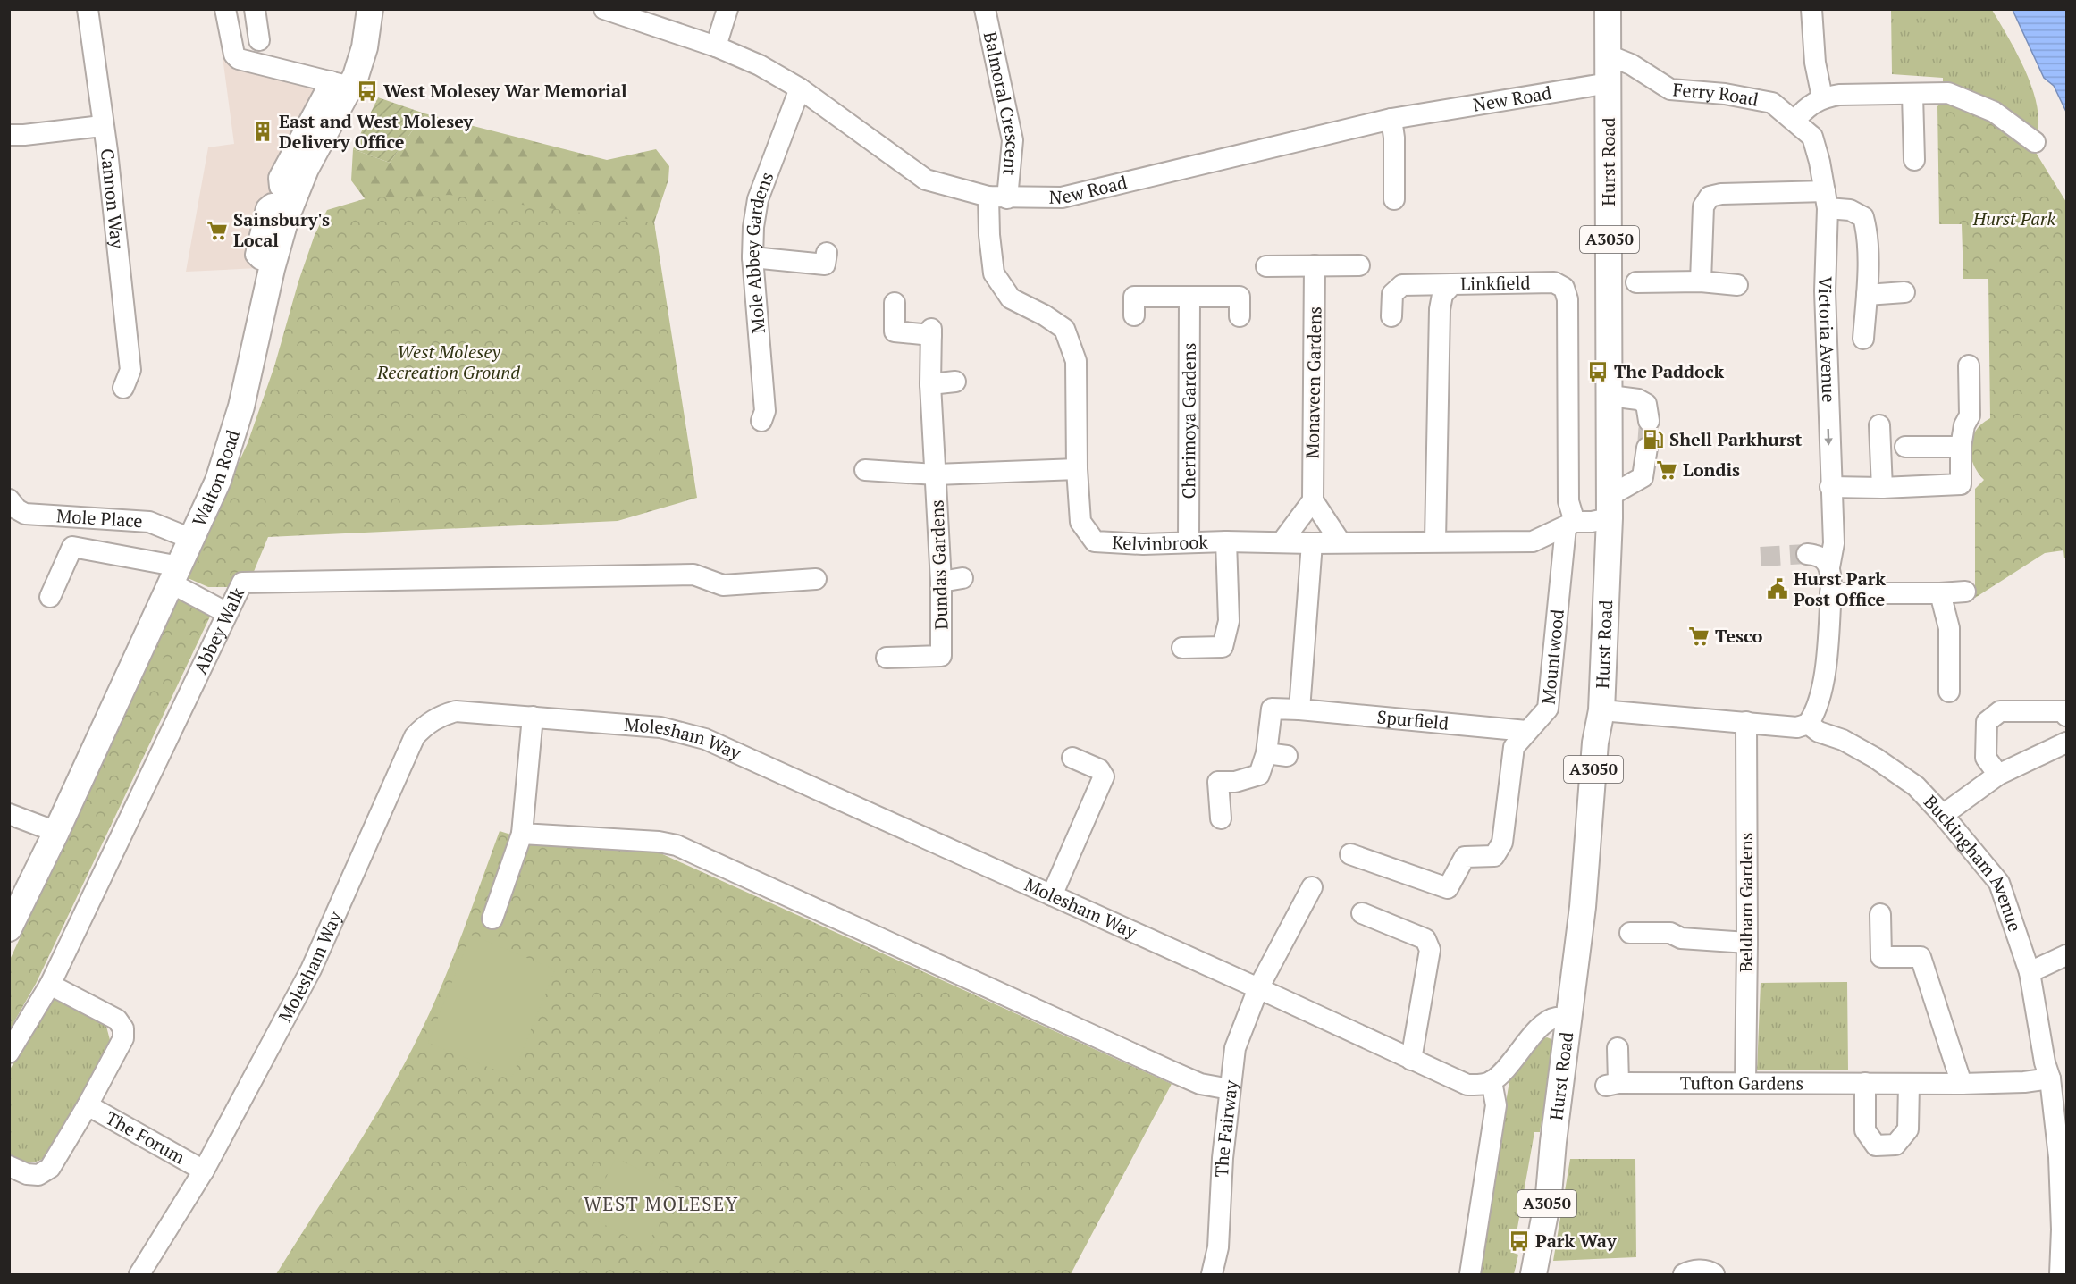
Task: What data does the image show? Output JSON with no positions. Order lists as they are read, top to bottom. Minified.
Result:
{"streets":{"main road":["Hurst Road","A3050","Walton Road"],"street":["Ferry Road","New Road","Balmoral Crescent","Cannon Way","Mole Abbey Gardens","Linkfield","Victoria Avenue","Monaveen Gardens","Cherimoya Gardens","Mole Place","Kelvinbrook","Dundas Gardens","Abbey Walk","Mountwood","Spurfield","Molesham Way","Buckingham Avenue","Beldham Gardens","Tufton Gardens","The Fairway","The Forum"]},"crossings":[["Ferry Road","Hurst Road"],["Ferry Road","Victoria Avenue"],["New Road","Balmoral Crescent"],["New Road","Hurst Road"],["New Road","Mole Abbey Gardens"],["New Road","Kelvinbrook"],["Balmoral Crescent","Kelvinbrook"],["Hurst Road","Kelvinbrook"],["Linkfield","Kelvinbrook"],["Linkfield","Mountwood"],["Victoria Avenue","Buckingham Avenue"],["Cherimoya Gardens","Kelvinbrook"],["Walton Road","Mole Place"],["Kelvinbrook","Dundas Gardens"],["Kelvinbrook","Mountwood"],["Abbey Walk","The Forum"],["Mountwood","Spurfield"],["Molesham Way","The Fairway"],["Molesham Way","The Forum"],["Buckingham Avenue","Tufton Gardens"],["Beldham Gardens","Tufton Gardens"]],"districts":["WEST MOLESEY"],"parks":["Hurst Park","West Molesey Recreation Ground"],"places":{"bus stop":["West Molesey War Memorial","The Paddock","Park Way"],"building":["East and West Molesey Delivery Office"],"supermarket":["Sainsbury's Local","Londis","Tesco"],"fuel station":["Shell Parkhurst"],"public building":["Hurst Park Post Office"]}}
